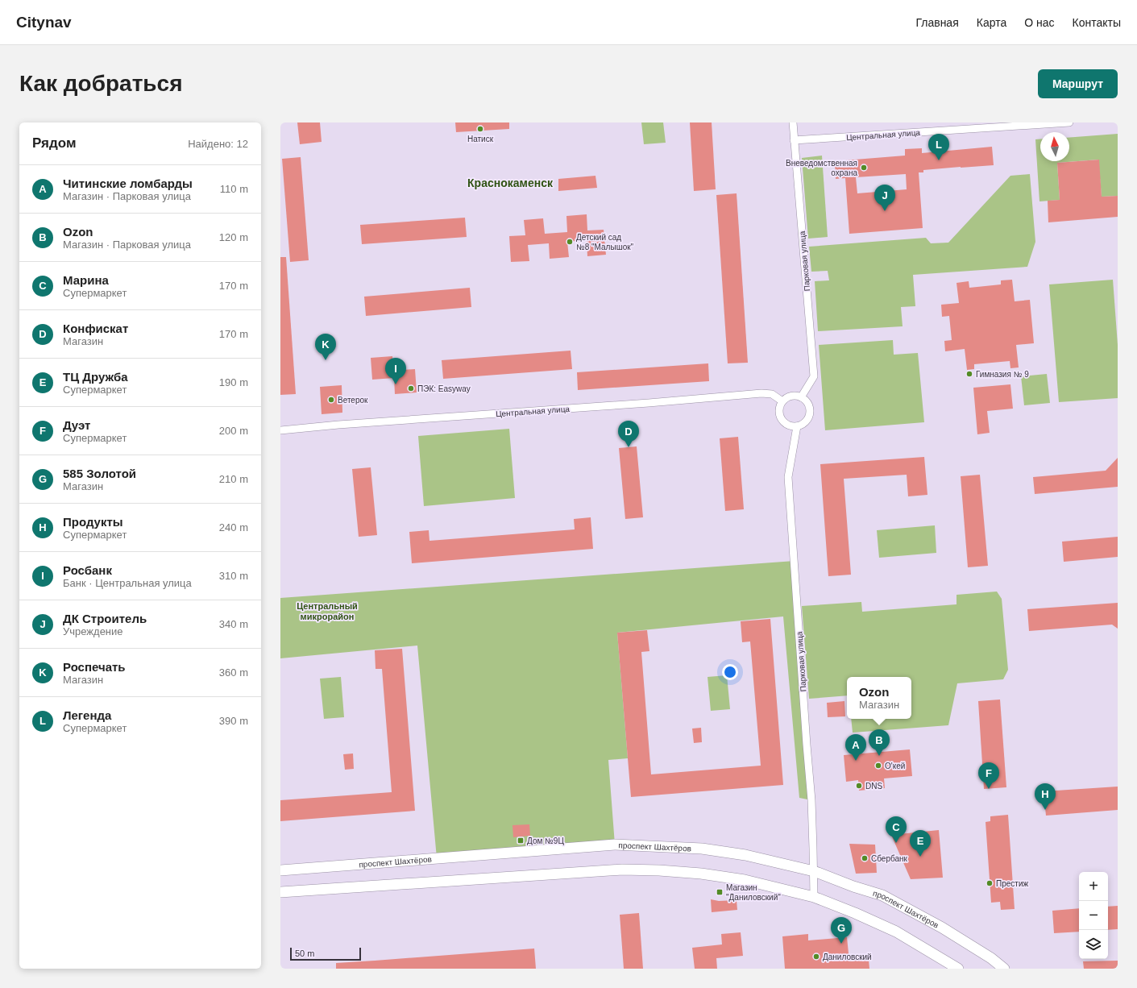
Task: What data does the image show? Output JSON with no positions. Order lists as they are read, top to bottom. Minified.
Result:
{"streets":{"main road":["проспект Шахтёров"],"street":["Центральная улица","Парковая улица"]},"crossings":[["Центральная улица","Парковая улица"],["Парковая улица","проспект Шахтёров"]],"districts":["Краснокаменск","Центральный микрорайон"],"places":{"other":["Натиск","Вневедомственная охрана","Детский сад №8 \"Малышок\"","Гимназия № 9","ПЭК: Easyway","Ветерок","О'кей","DNS","Сбербанк","Престиж","Даниловский"],"transit":["Дом №9Ц","Магазин \"Даниловский\""]},"scale_bar":"50 m","north":"top","page":{"header":"Citynav","nav":["Главная","Карта","О нас","Контакты"],"buttons":"Маршрут","title":"Как добраться","heading":["Рядом","Найдено: 12"],"pins":["L","J","K","I","D","B","A","F","H","C","E","G"],"list":[{"mark":"A","name":"Читинские ломбарды","note":"Магазин · Парковая улица","value":"110 m"},{"mark":"B","name":"Ozon","note":"Магазин · Парковая улица","value":"120 m"},{"mark":"C","name":"Марина","note":"Супермаркет","value":"170 m"},{"mark":"D","name":"Конфискат","note":"Магазин","value":"170 m"},{"mark":"E","name":"ТЦ Дружба","note":"Супермаркет","value":"190 m"},{"mark":"F","name":"Дуэт","note":"Супермаркет","value":"200 m"},{"mark":"G","name":"585 Золотой","note":"Магазин","value":"210 m"},{"mark":"H","name":"Продукты","note":"Супермаркет","value":"240 m"},{"mark":"I","name":"Росбанк","note":"Банк · Центральная улица","value":"310 m"},{"mark":"J","name":"ДК Строитель","note":"Учреждение","value":"340 m"},{"mark":"K","name":"Роспечать","note":"Магазин","value":"360 m"},{"mark":"L","name":"Легенда","note":"Супермаркет","value":"390 m"}],"popup":["Ozon","Магазин"],"map_buttons":["+","−"],"scale":"50 m"}}
